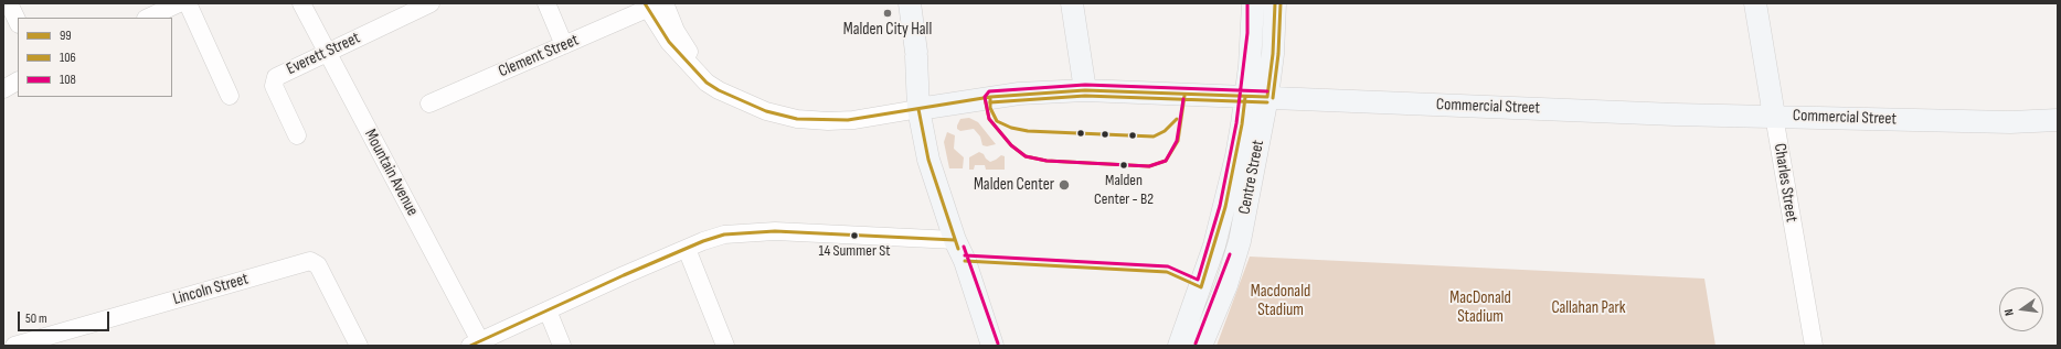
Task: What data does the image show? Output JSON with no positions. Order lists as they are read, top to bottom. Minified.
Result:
{"streets":{"main road":["Commercial Street","Centre Street","Charles Street"],"street":["Everett Street","Clement Street","Mountain Avenue","Lincoln Street"]},"crossings":[["Everett Street","Mountain Avenue"],["Commercial Street","Centre Street"],["Commercial Street","Charles Street"]],"parks":["Macdonald Stadium","MacDonald Stadium","Callahan Park"],"places":["Malden City Hall","Malden Center - B2","Malden Center","14 Summer St"],"lines":["transit line 99","transit line 106","transit line 108"],"legend":["99","106","108"],"scale_bar":"50 m","north":"left"}
